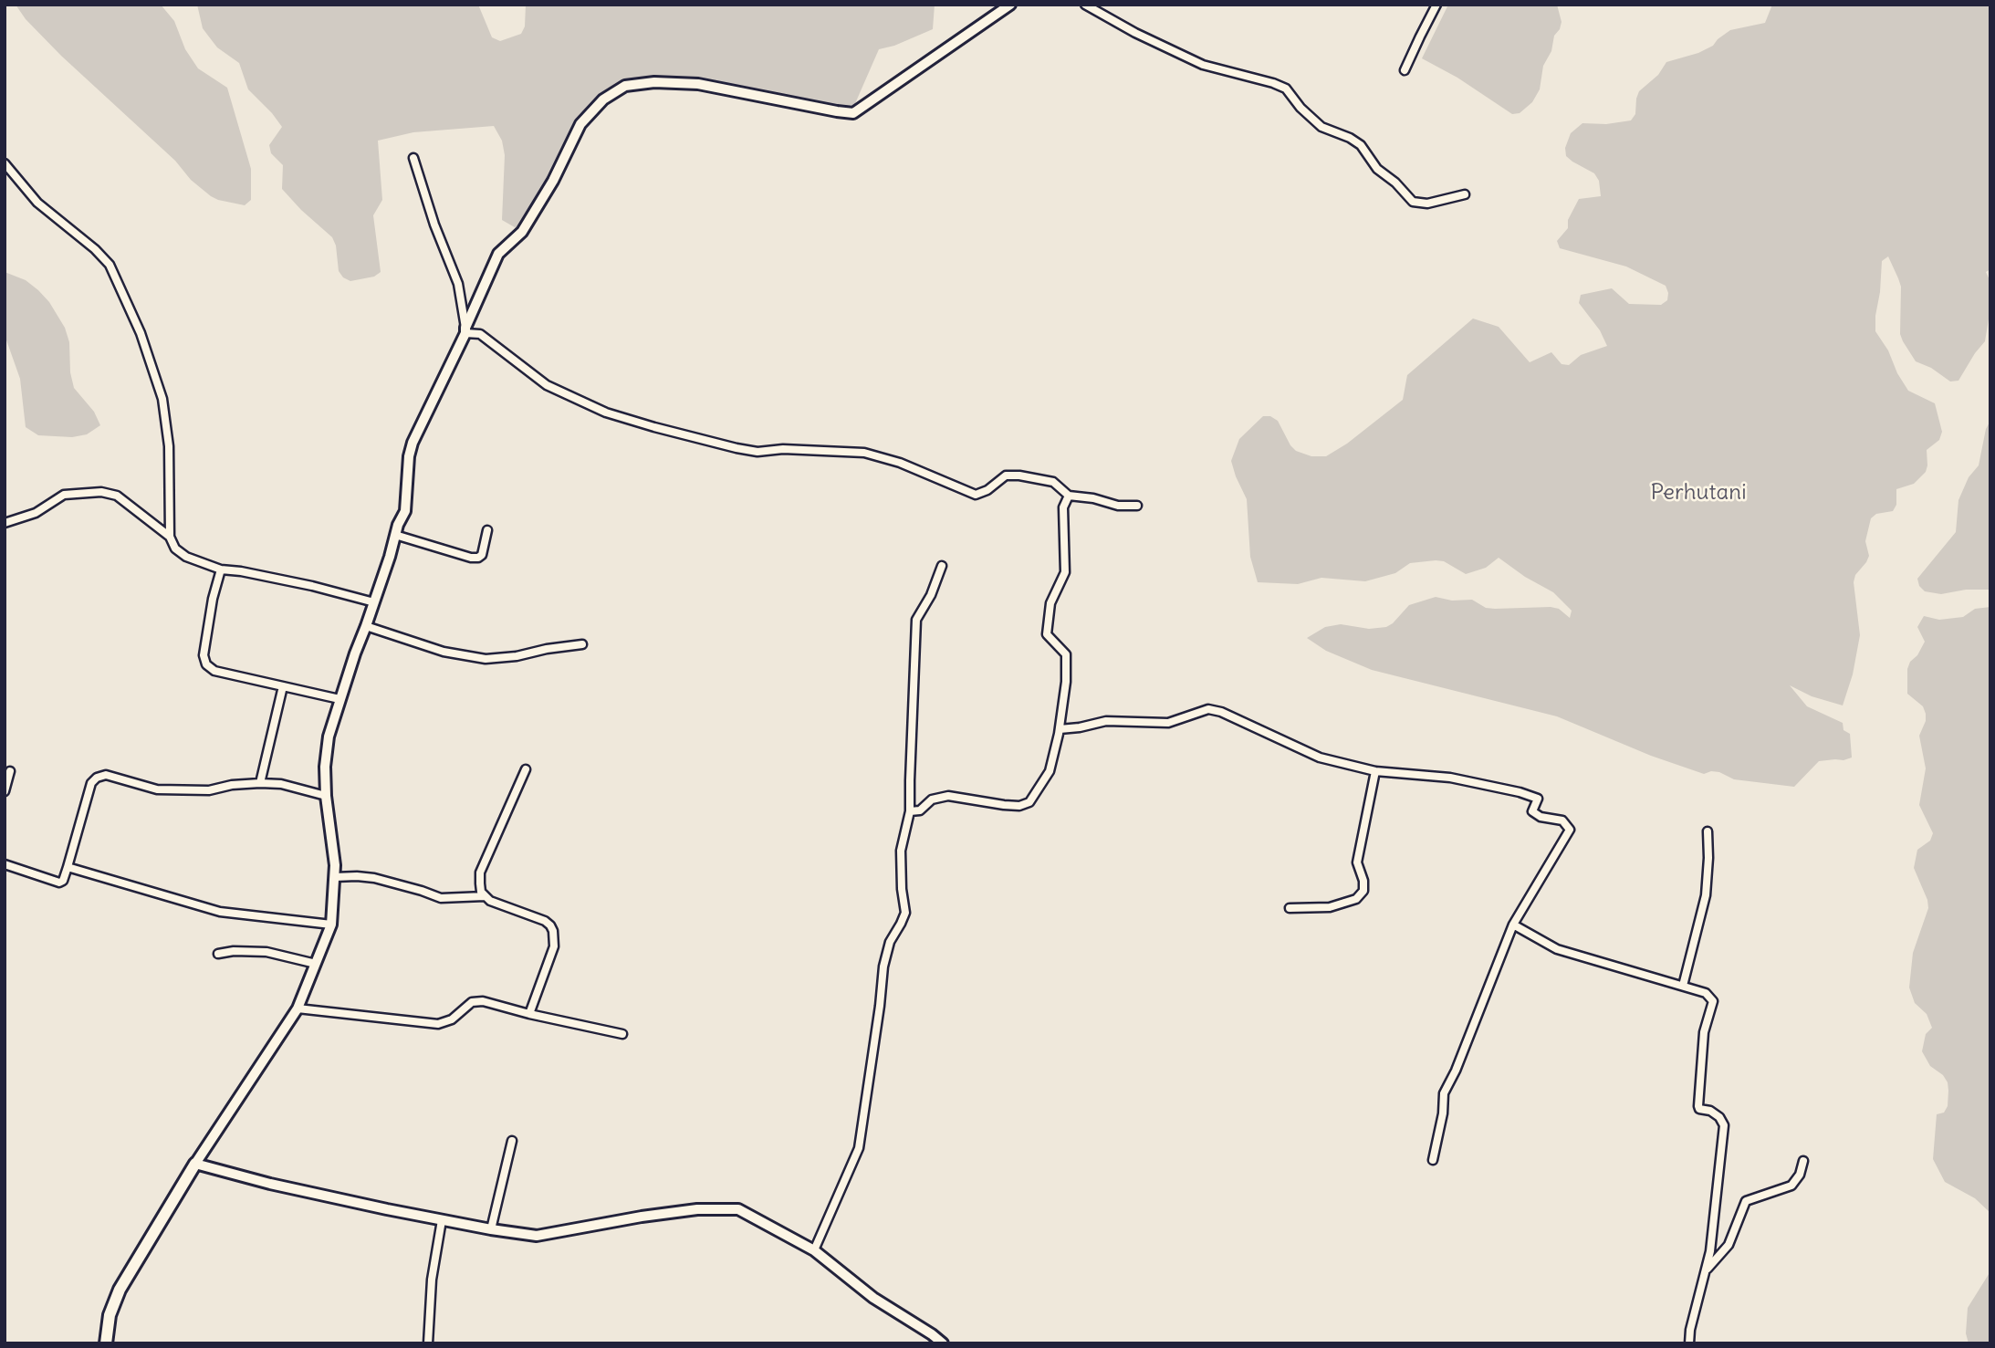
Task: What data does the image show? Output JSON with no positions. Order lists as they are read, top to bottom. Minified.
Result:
{"parks":["Perhutani"]}
